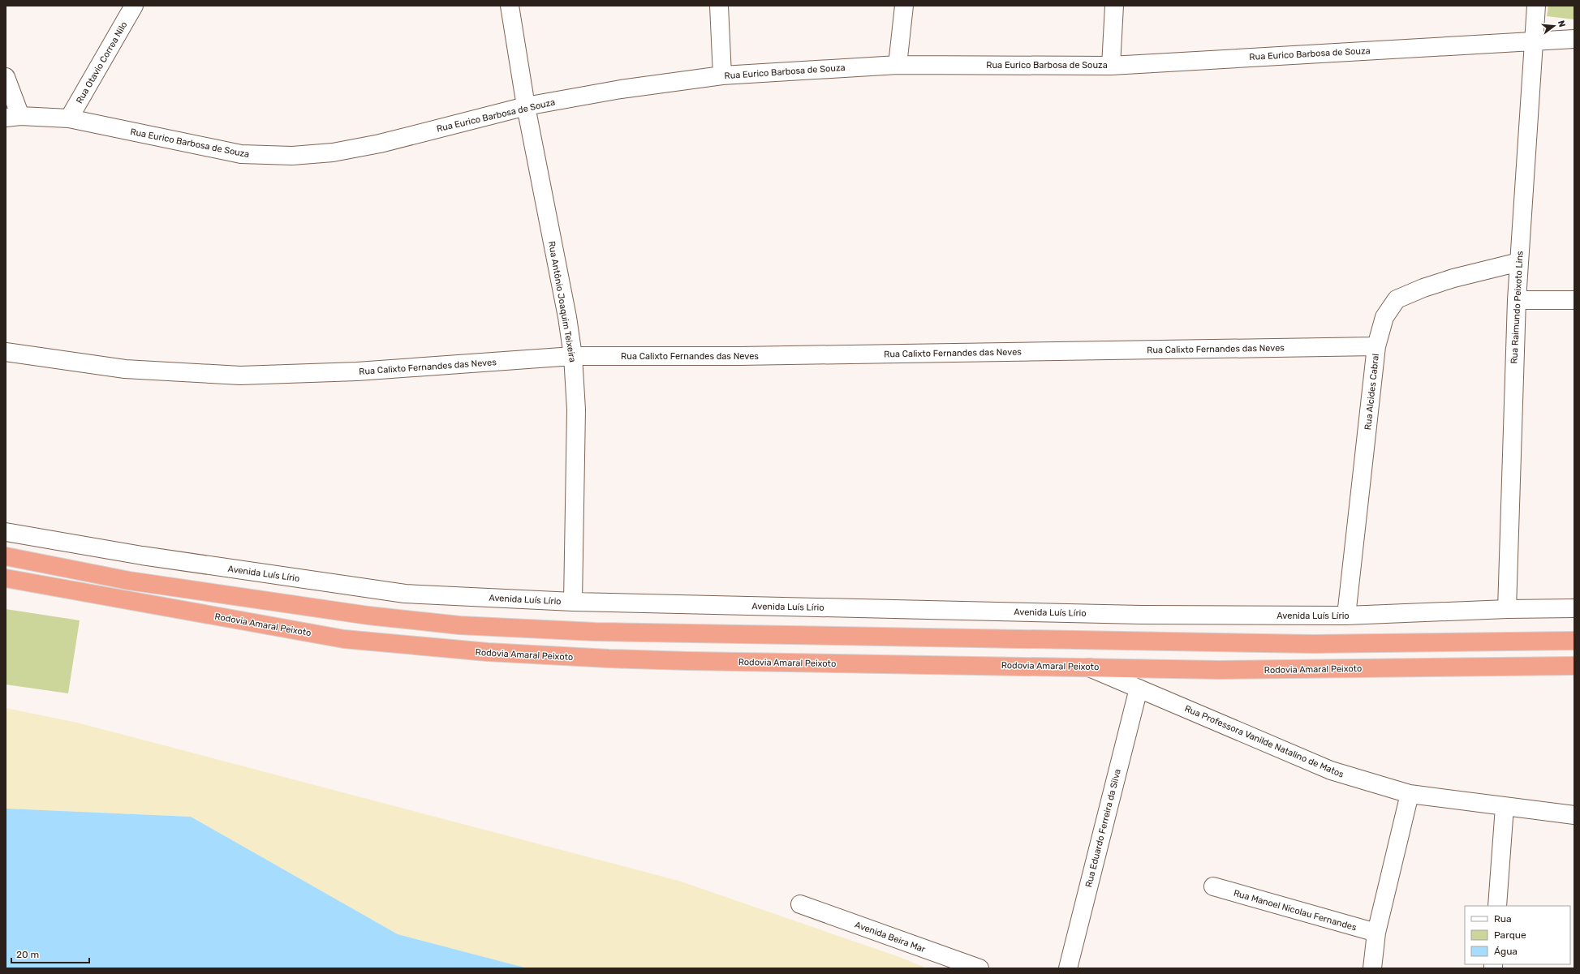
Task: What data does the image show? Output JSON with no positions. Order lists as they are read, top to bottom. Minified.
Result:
{"streets":{"highway":["Rodovia Amaral Peixoto"],"street":["Rua Eurico Barbosa de Souza","Rua Otavio Correa Nilo","Rua Antônio Joaquim Teixeira","Rua Raimundo Peixoto Lins","Rua Calixto Fernandes das Neves","Rua Alcides Cabral","Avenida Luís Lírio","Rua Professora Vanilde Natalino de Matos","Rua Eduardo Ferreira da Silva","Rua Manoel Nicolau Fernandes","Avenida Beira Mar"]},"crossings":[["Rua Eurico Barbosa de Souza","Rua Otavio Correa Nilo"],["Rua Eurico Barbosa de Souza","Rua Antônio Joaquim Teixeira"],["Rua Eurico Barbosa de Souza","Rua Raimundo Peixoto Lins"],["Rua Antônio Joaquim Teixeira","Rua Calixto Fernandes das Neves"],["Rua Antônio Joaquim Teixeira","Avenida Luís Lírio"],["Rua Raimundo Peixoto Lins","Rua Alcides Cabral"],["Rua Raimundo Peixoto Lins","Avenida Luís Lírio"],["Rua Calixto Fernandes das Neves","Rua Alcides Cabral"],["Rua Alcides Cabral","Avenida Luís Lírio"],["Rodovia Amaral Peixoto","Rua Professora Vanilde Natalino de Matos"],["Rua Professora Vanilde Natalino de Matos","Rua Eduardo Ferreira da Silva"]],"legend":["Rua","Parque","Água"],"scale_bar":"20 m","north":"right"}
